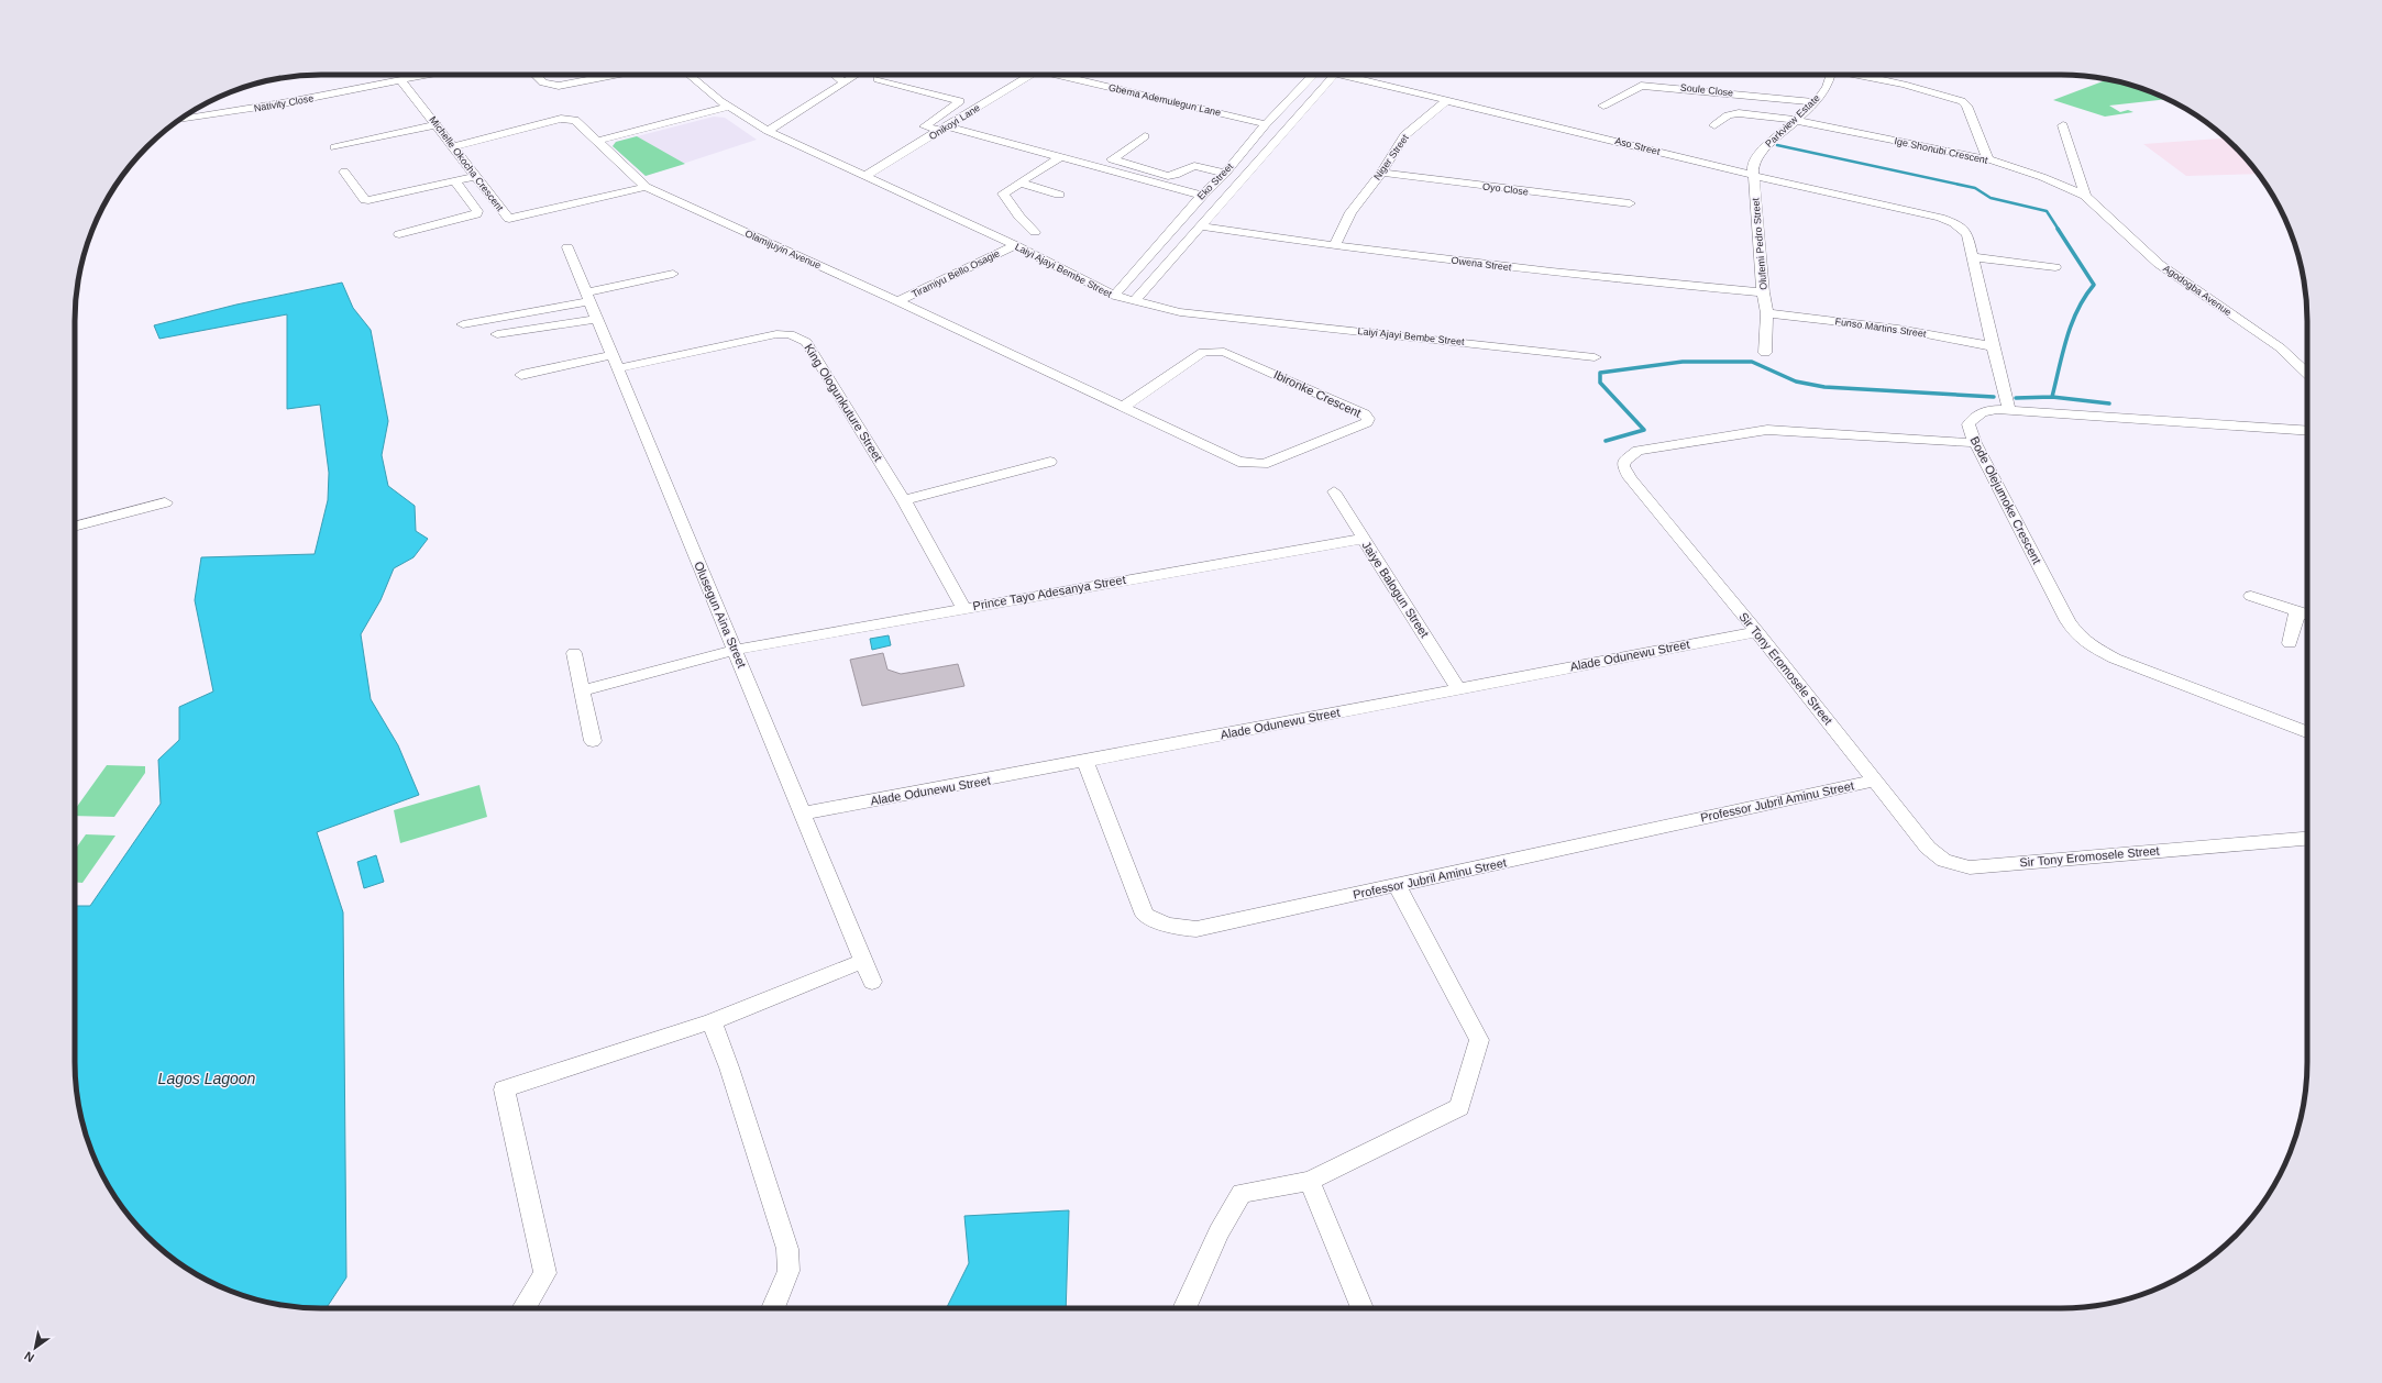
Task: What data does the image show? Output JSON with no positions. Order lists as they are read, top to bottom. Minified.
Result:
{"streets":{"street":["Soule Close","Gbema Ademulegun Lane","Nativity Close","Parkview Estate","Onikoyi Lane","Aso Street","Ige Shonubi Crescent","Niger Street","Michelle Okocha Crescent","Eko Street","Oyo Close","Olufemi Pedro Street","Olamijuyin Avenue","Owena Street","Laiyi Ajayi Bembe Street","Tiramiyu Bello Osagie","Agodogba Avenue","Funso Martins Street","Ibironke Crescent","King Ologunkuture Street","Bode Olejumoke Crescent","Jaiye Balogun Street","Prince Tayo Adesanya Street","Olusegun Aina Street","Alade Odunewu Street","Sir Tony Eromosele Street","Professor Jubril Aminu Street"]},"crossings":[["Soule Close","Parkview Estate"],["Gbema Ademulegun Lane","Eko Street"],["Nativity Close","Michelle Okocha Crescent"],["Parkview Estate","Aso Street"],["Parkview Estate","Ige Shonubi Crescent"],["Parkview Estate","Olufemi Pedro Street"],["Onikoyi Lane","Laiyi Ajayi Bembe Street"],["Aso Street","Niger Street"],["Aso Street","Olufemi Pedro Street"],["Ige Shonubi Crescent","Agodogba Avenue"],["Niger Street","Oyo Close"],["Niger Street","Owena Street"],["Michelle Okocha Crescent","Olamijuyin Avenue"],["Eko Street","Owena Street"],["Eko Street","Laiyi Ajayi Bembe Street"],["Olufemi Pedro Street","Owena Street"],["Olufemi Pedro Street","Funso Martins Street"],["Olamijuyin Avenue","Tiramiyu Bello Osagie"],["Olamijuyin Avenue","Ibironke Crescent"],["Laiyi Ajayi Bembe Street","Tiramiyu Bello Osagie"],["King Ologunkuture Street","Prince Tayo Adesanya Street"],["King Ologunkuture Street","Olusegun Aina Street"],["Bode Olejumoke Crescent","Sir Tony Eromosele Street"],["Jaiye Balogun Street","Prince Tayo Adesanya Street"],["Jaiye Balogun Street","Alade Odunewu Street"],["Prince Tayo Adesanya Street","Olusegun Aina Street"],["Olusegun Aina Street","Alade Odunewu Street"],["Alade Odunewu Street","Sir Tony Eromosele Street"],["Alade Odunewu Street","Professor Jubril Aminu Street"],["Sir Tony Eromosele Street","Professor Jubril Aminu Street"]],"water":["Lagos Lagoon"],"north":"bottom left"}
